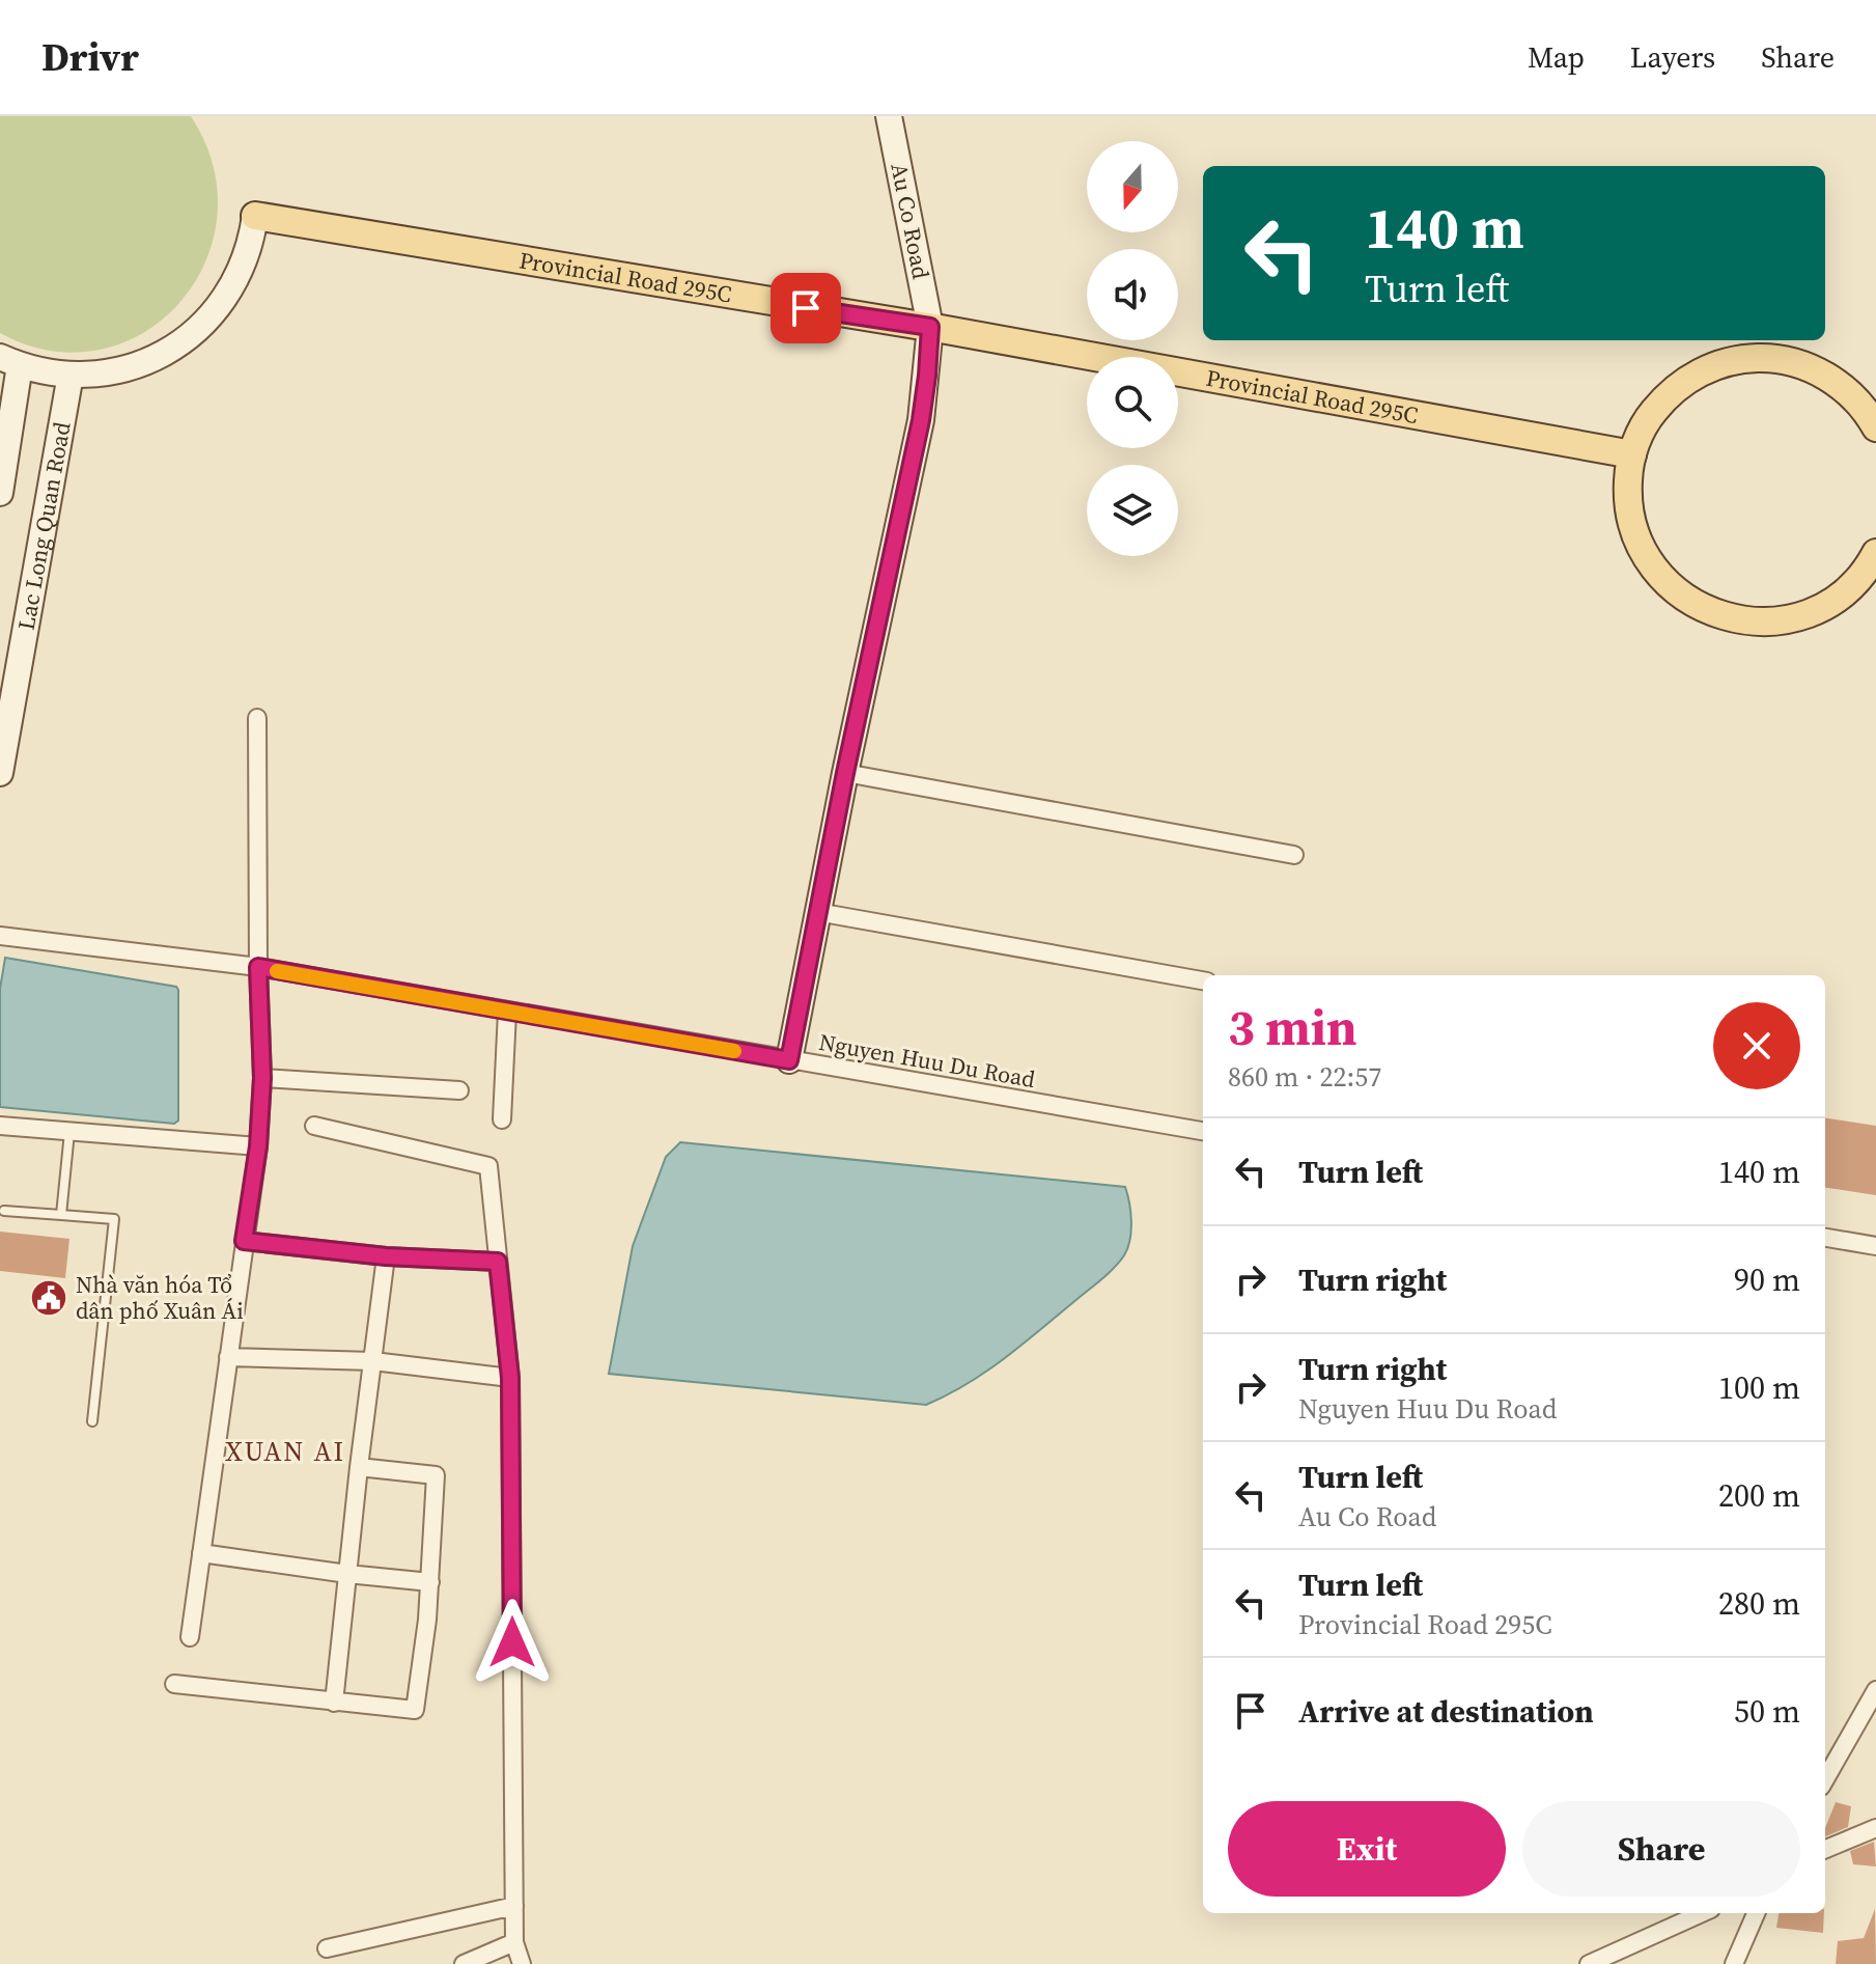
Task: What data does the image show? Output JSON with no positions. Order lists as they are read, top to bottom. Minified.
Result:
{"streets":{"main road":["Au Co Road","Provincial Road 295C","Lac Long Quan Road"],"street":["Nguyen Huu Du Road"]},"crossings":[["Au Co Road","Provincial Road 295C"],["Au Co Road","Nguyen Huu Du Road"]],"districts":["XUAN AI"],"places":{"public building":["Nhà văn hóa Tổ dân phố Xuân Ái"]},"north":"bottom","page":{"header":"Drivr","nav":["Map","Layers","Share"],"turn":["140 m","Turn left"],"heading":["3 min","860 m · 22:57"],"list":[{"name":"Turn left","value":"140 m"},{"name":"Turn right","value":"90 m"},{"name":"Turn right","note":"Nguyen Huu Du Road","value":"100 m"},{"name":"Turn left","note":"Au Co Road","value":"200 m"},{"name":"Turn left","note":"Provincial Road 295C","value":"280 m"},{"name":"Arrive at destination","value":"50 m"}],"buttons":["Exit","Share"]}}
